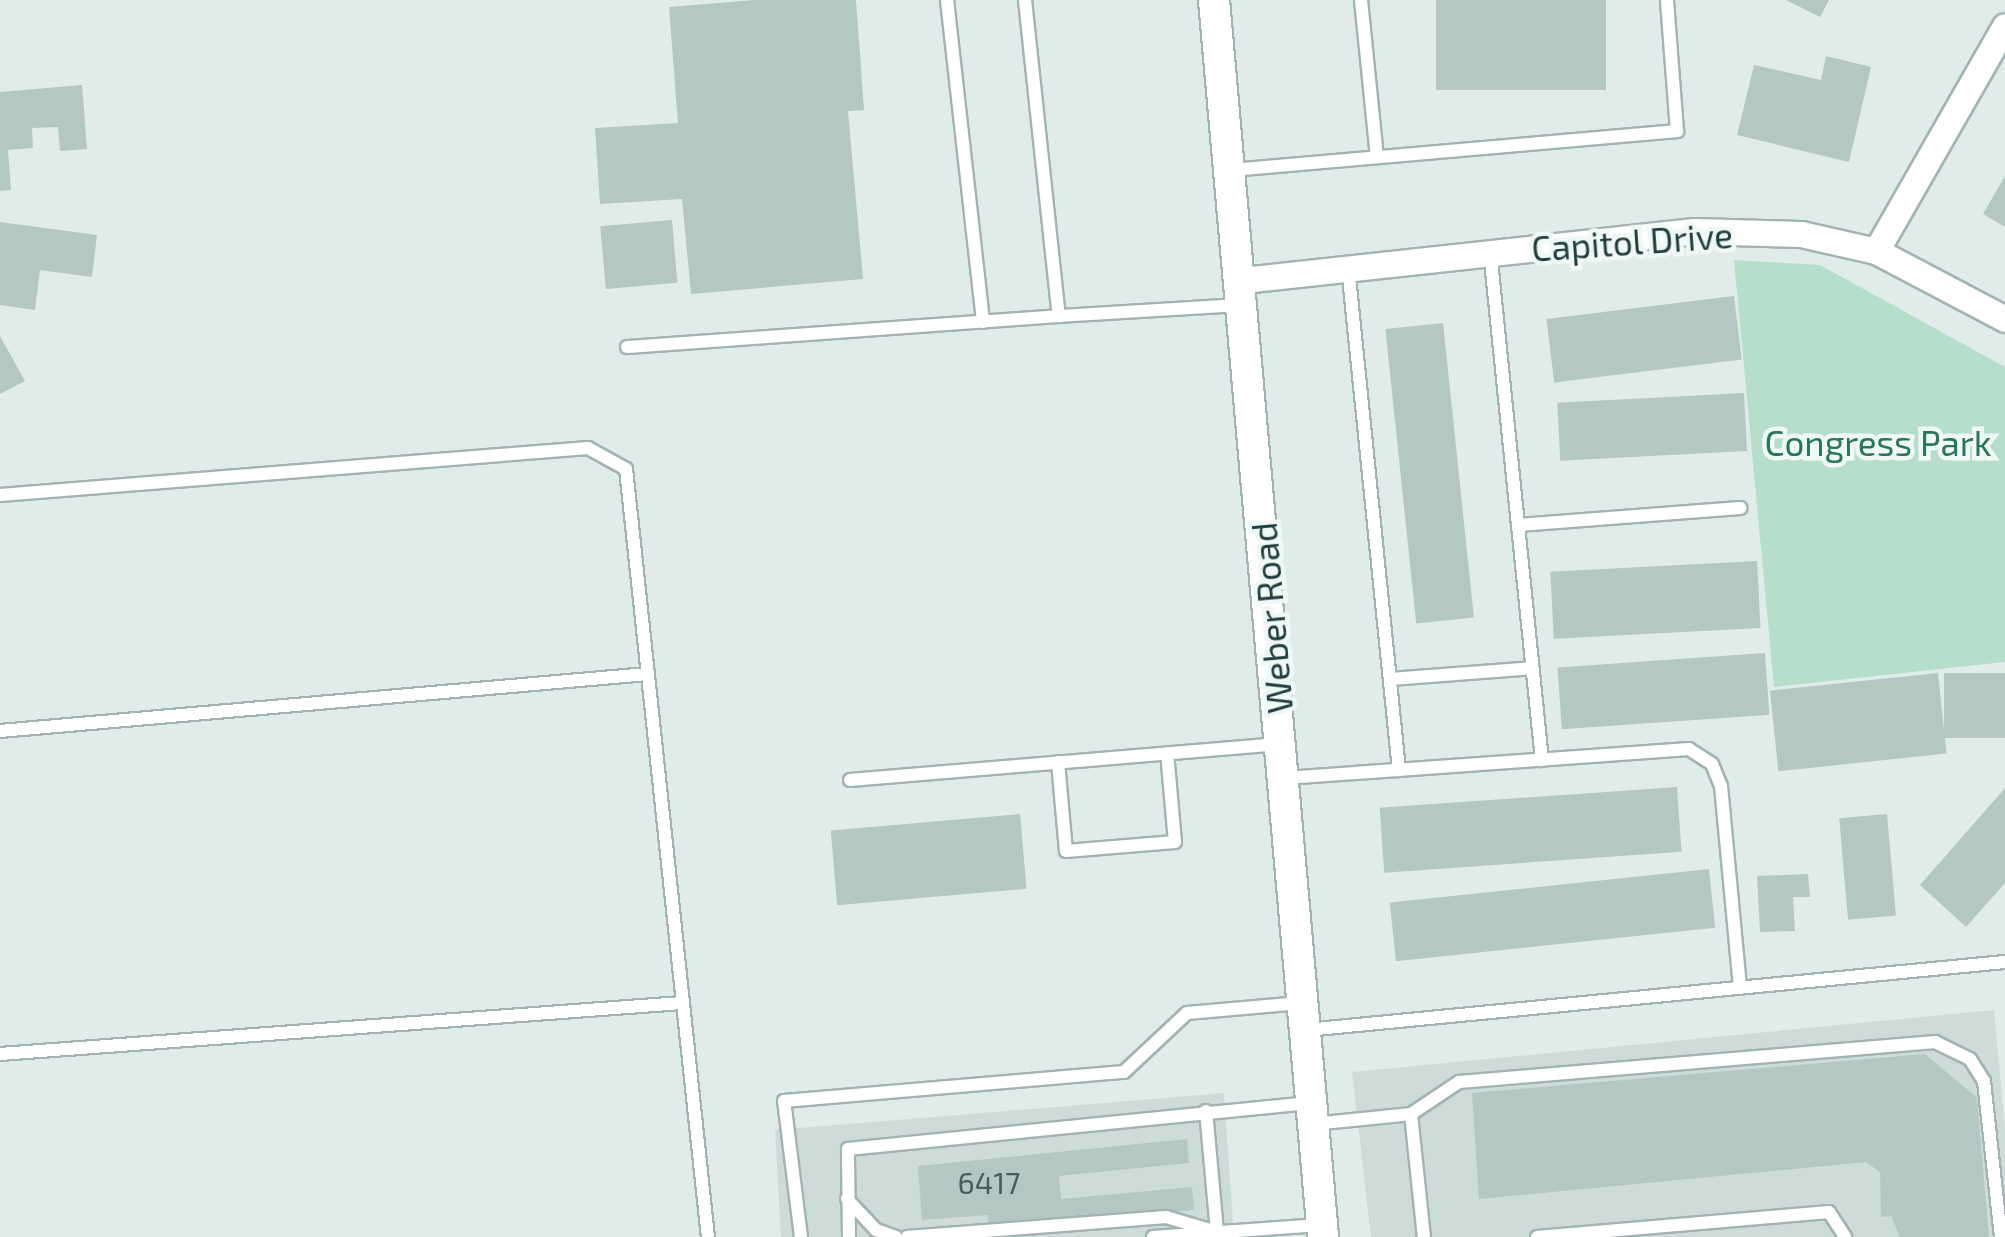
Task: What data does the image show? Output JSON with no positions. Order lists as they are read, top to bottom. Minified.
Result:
{"streets":{"main road":["Weber Road"],"street":["Capitol Drive"]},"crossings":[["Capitol Drive","Weber Road"]],"parks":["Congress Park"],"house_numbers":["6417"]}
